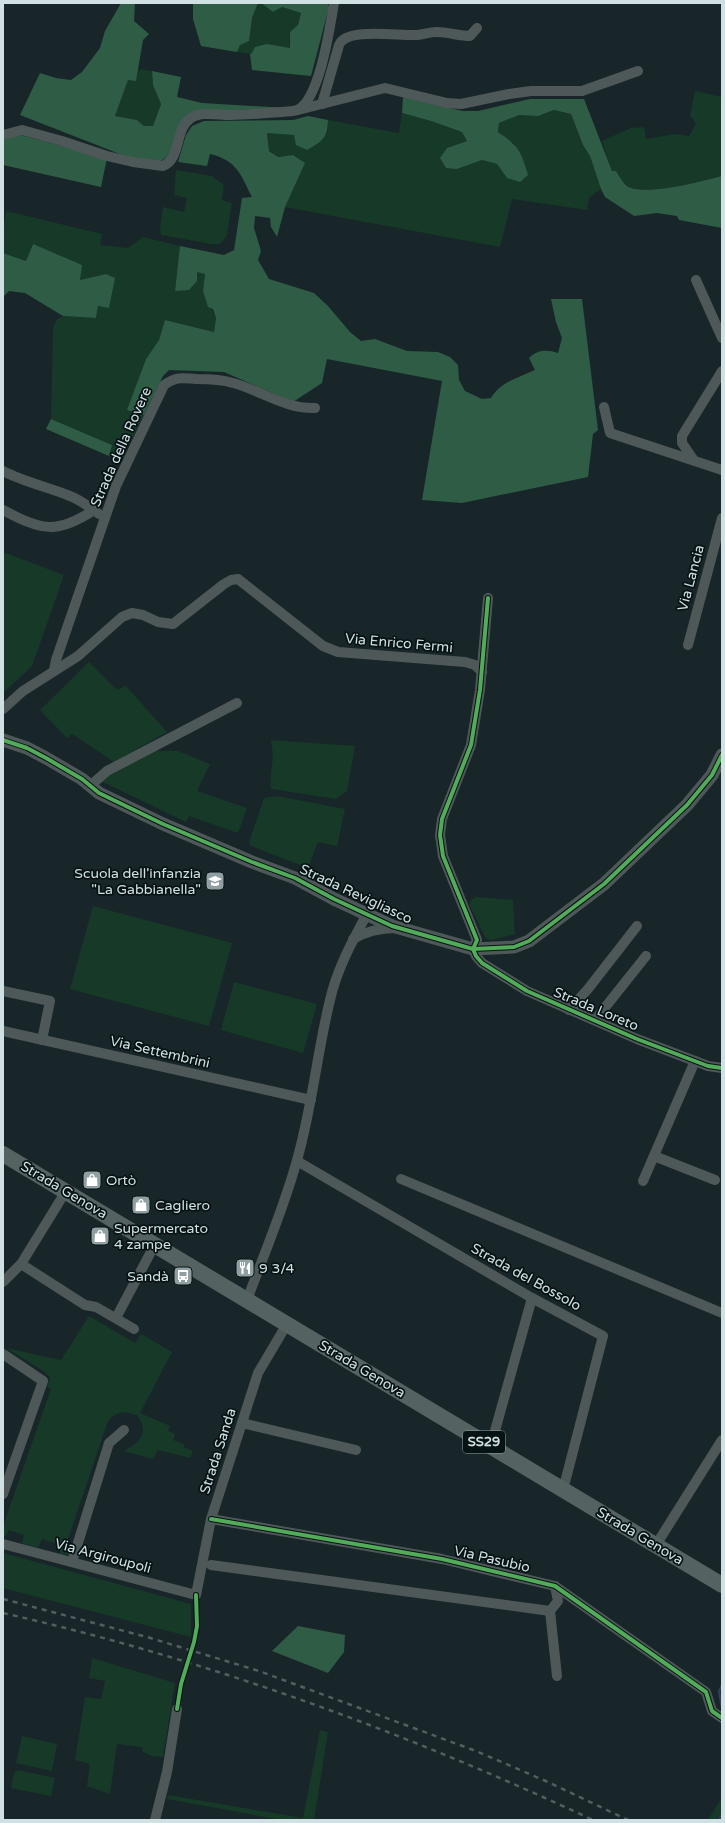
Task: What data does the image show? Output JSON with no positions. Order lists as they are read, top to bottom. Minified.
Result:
{"streets":{"main road":["Strada Genova","SS29"],"street":["Strada della Rovere","Via Lancia","Via Enrico Fermi","Strada Revigliasco","Strada Loreto","Via Settembrini","Strada del Bossolo","Strada Sanda","Via Argiroupoli","Via Pasubio"]},"crossings":[["Strada della Rovere","Via Enrico Fermi"],["Strada Revigliasco","Strada Loreto"],["Strada Genova","Strada del Bossolo"],["Strada Genova","Strada Sanda"],["Strada Sanda","Via Argiroupoli"],["Strada Sanda","Via Pasubio"]],"places":{"school or university":["Scuola dell'infanzia \"La Gabbianella\""],"shop":["Ortò","Cagliero","Supermercato 4 zampe"],"restaurant":["9 3/4"],"bus stop":["Sandà"]}}
